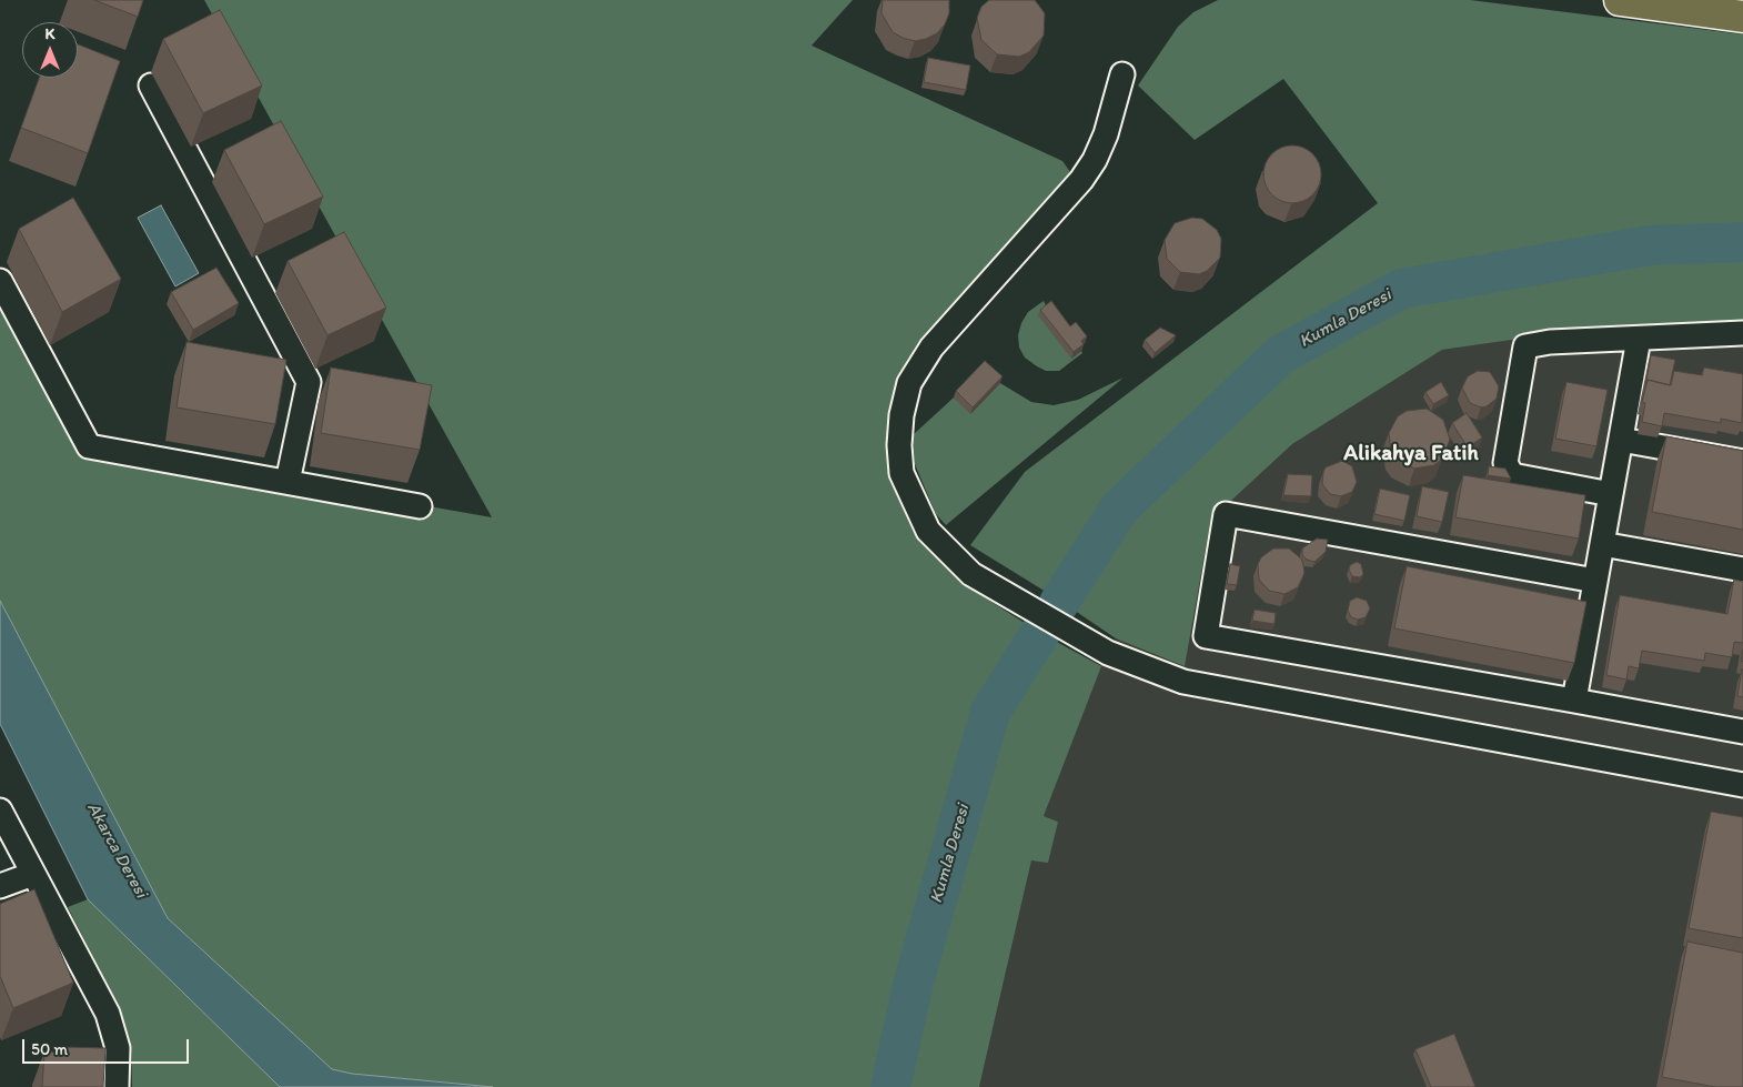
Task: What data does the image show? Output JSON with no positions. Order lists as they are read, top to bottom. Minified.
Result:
{"districts":["Alikahya Fatih"],"water":["Kumla Deresi","Akarca Deresi"],"scale_bar":"50 m","north":"top"}
